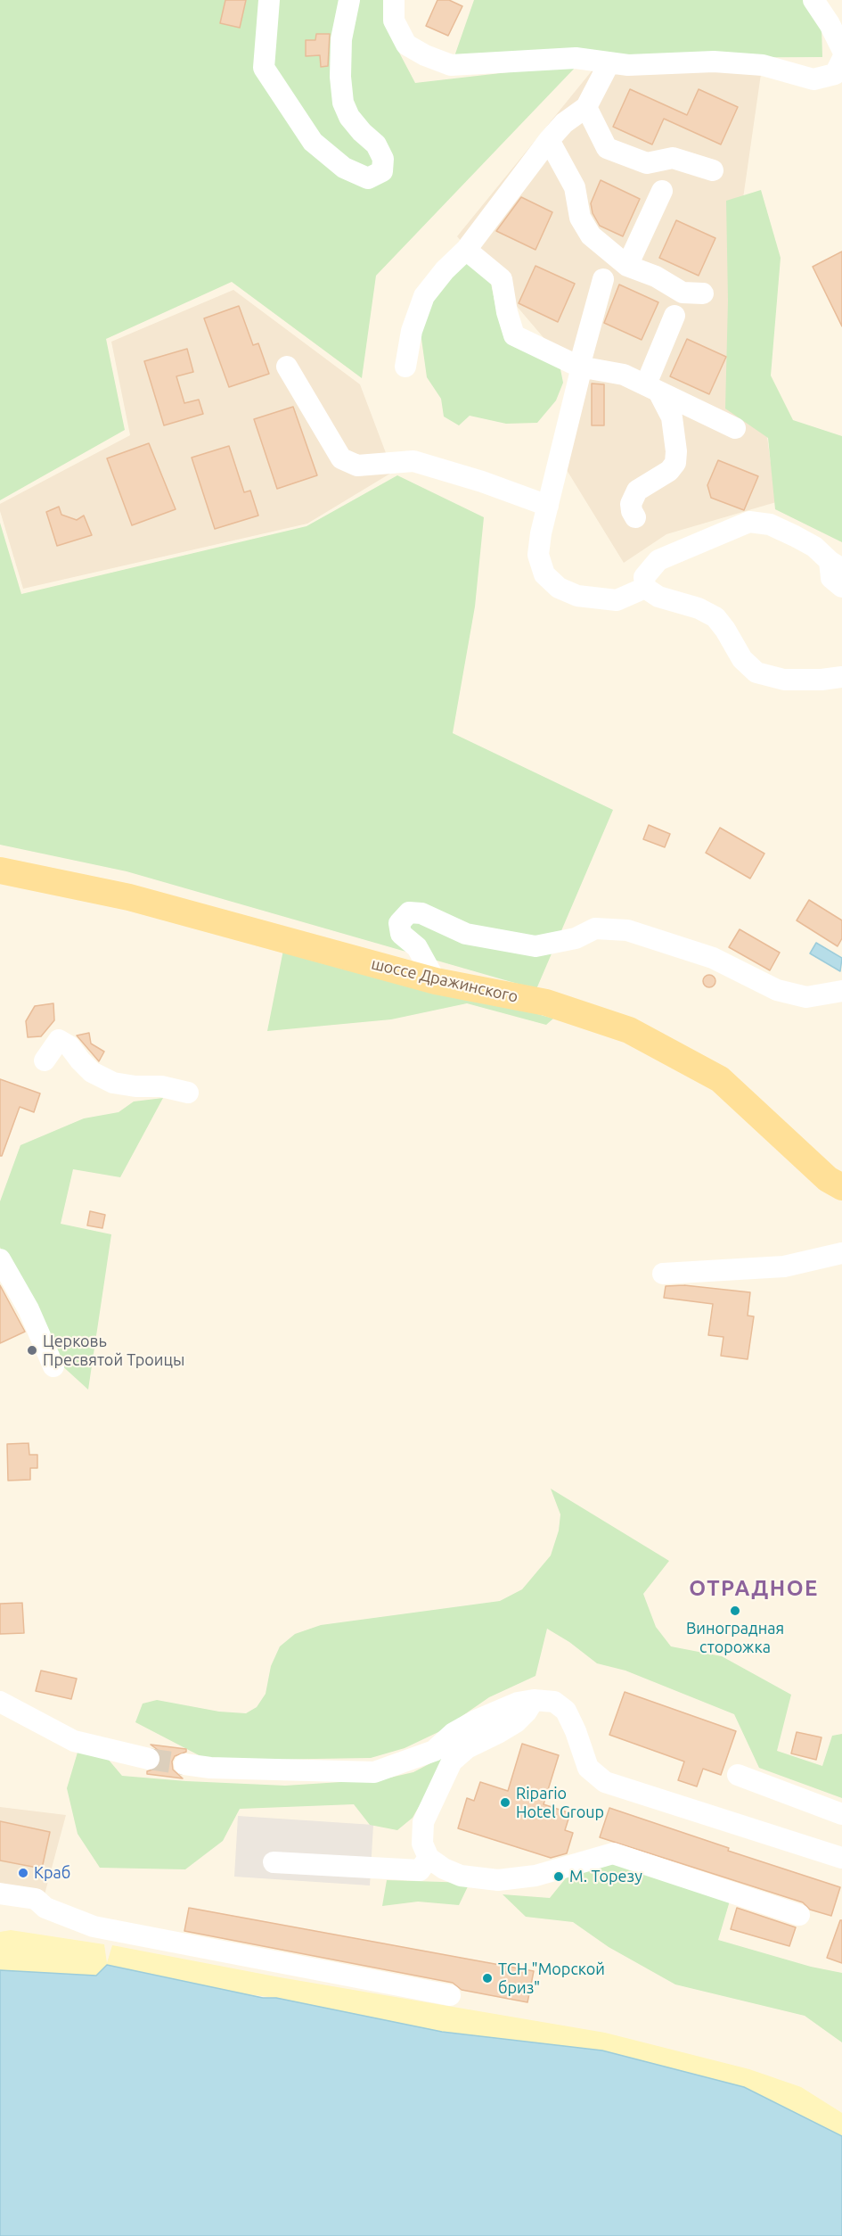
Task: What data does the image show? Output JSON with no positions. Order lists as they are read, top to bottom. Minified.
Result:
{"streets":{"main road":["шоссе Дражинского"]},"districts":["ОТРАДНОЕ"],"places":["Церковь Пресвятой Троицы","Виноградная сторожка","Ripario Hotel Group","Краб","М. Торезу","ТСН \"Морской бриз\""]}
